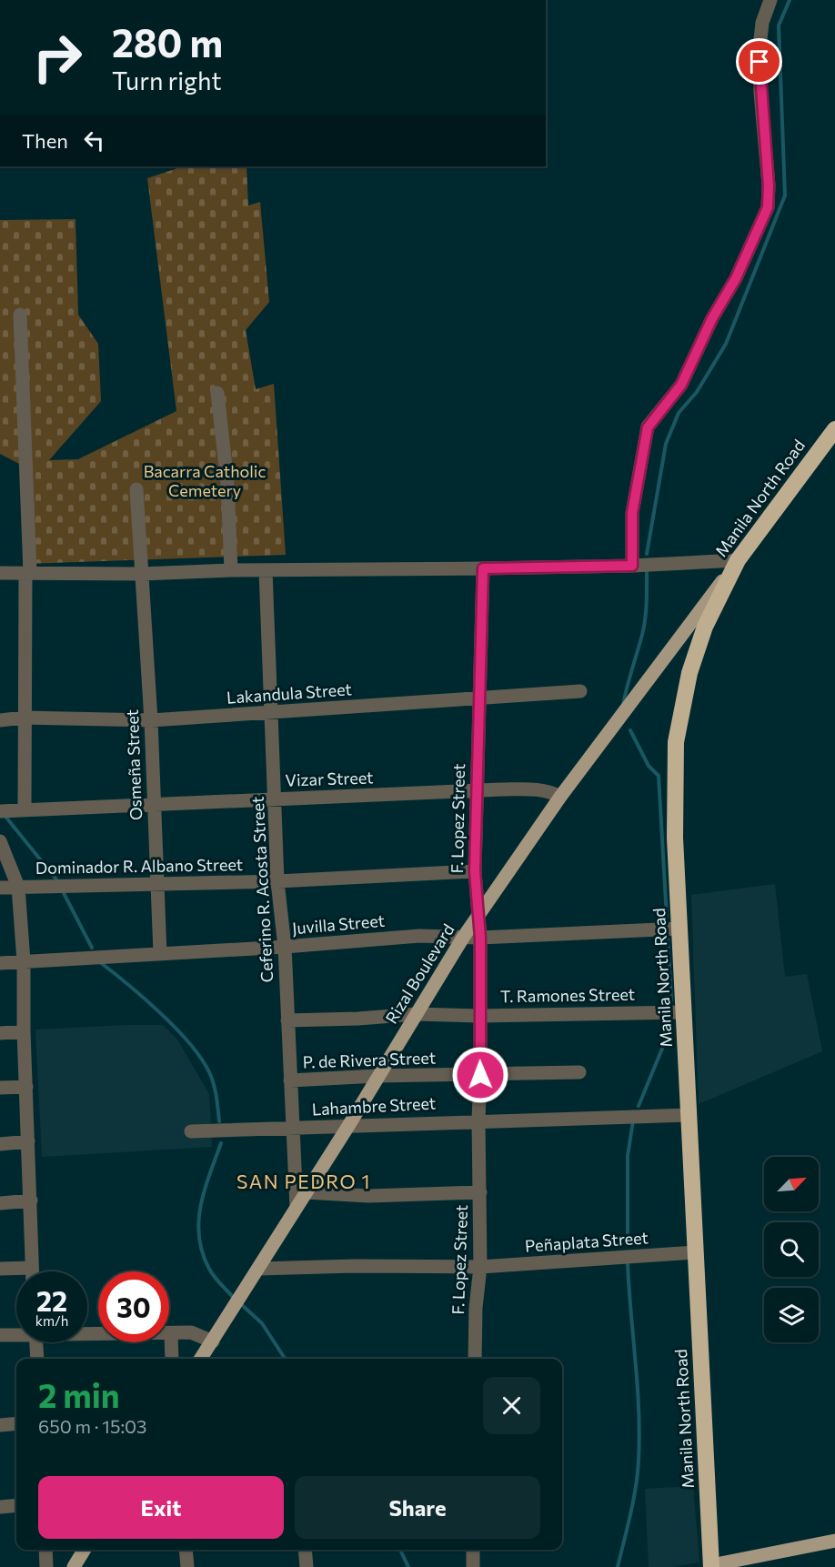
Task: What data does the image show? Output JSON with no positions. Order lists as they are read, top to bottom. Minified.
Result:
{"streets":{"highway":["Manila North Road"],"main road":["Rizal Boulevard"],"street":["Lakandula Street","Osmeña Street","Vizar Street","F. Lopez Street","Dominador R. Albano Street","Ceferino R. Acosta Street","Juvilla Street","T. Ramones Street","P. de Rivera Street","Lahambre Street","Peñaplata Street"]},"crossings":[["Manila North Road","Juvilla Street"],["Manila North Road","Rizal Boulevard"],["Manila North Road","T. Ramones Street"],["Manila North Road","Lahambre Street"],["Manila North Road","Peñaplata Street"],["Lakandula Street","Osmeña Street"],["Lakandula Street","F. Lopez Street"],["Lakandula Street","Ceferino R. Acosta Street"],["Osmeña Street","Vizar Street"],["Osmeña Street","Dominador R. Albano Street"],["Osmeña Street","Juvilla Street"],["Vizar Street","F. Lopez Street"],["Vizar Street","Ceferino R. Acosta Street"],["Vizar Street","Rizal Boulevard"],["F. Lopez Street","Dominador R. Albano Street"],["F. Lopez Street","Juvilla Street"],["F. Lopez Street","Rizal Boulevard"],["F. Lopez Street","T. Ramones Street"],["F. Lopez Street","P. de Rivera Street"],["F. Lopez Street","Lahambre Street"],["F. Lopez Street","Peñaplata Street"],["Dominador R. Albano Street","Ceferino R. Acosta Street"],["Ceferino R. Acosta Street","Juvilla Street"],["Ceferino R. Acosta Street","Rizal Boulevard"],["Ceferino R. Acosta Street","T. Ramones Street"],["Ceferino R. Acosta Street","P. de Rivera Street"],["Ceferino R. Acosta Street","Lahambre Street"],["Juvilla Street","Rizal Boulevard"],["Rizal Boulevard","T. Ramones Street"],["Rizal Boulevard","P. de Rivera Street"],["Rizal Boulevard","Lahambre Street"],["Rizal Boulevard","Peñaplata Street"]],"districts":["SAN PEDRO 1"],"parks":["Bacarra Catholic Cemetery"],"north":"top right","page":{"turn":["280 m","Turn right"],"then":"Then","speed":"22 km/h","limit":"30","heading":["2 min","650 m · 15:03"],"buttons":["Exit","Share"]}}
